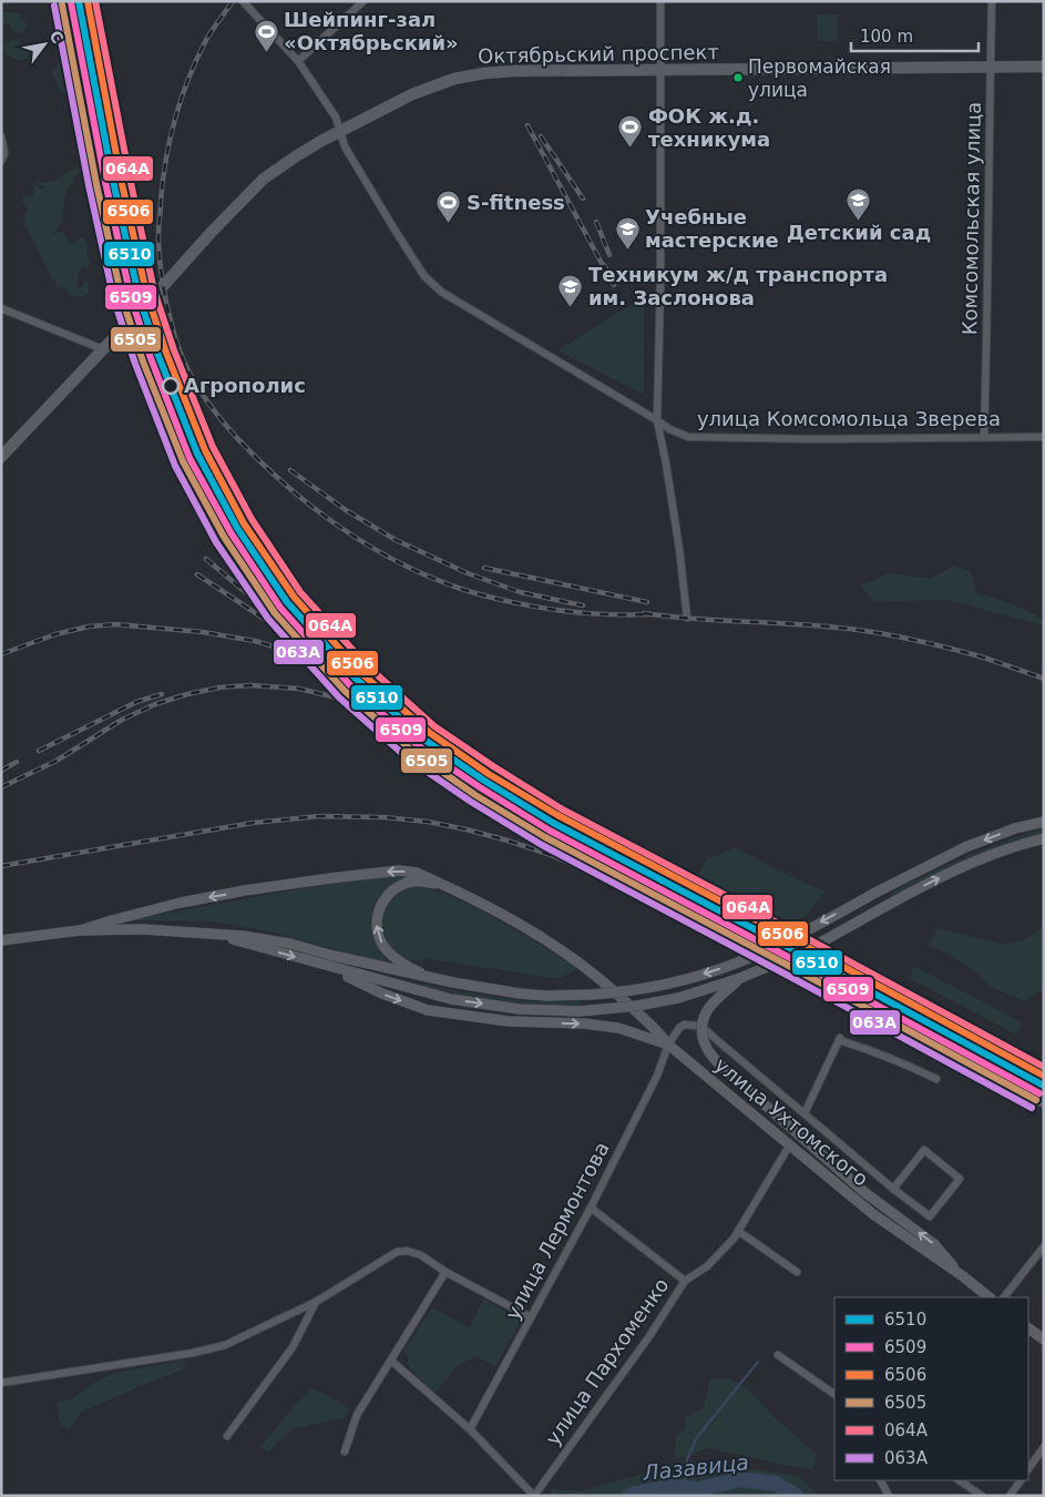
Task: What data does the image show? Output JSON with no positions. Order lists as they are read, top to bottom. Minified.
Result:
{"streets":{"main road":["Октябрьский проспект","улица Ухтомского"],"street":["Комсомольская улица","улица Комсомольца Зверева","улица Лермонтова","улица Пархоменко"]},"crossings":[["Октябрьский проспект","Комсомольская улица"],["Октябрьский проспект","улица Комсомольца Зверева"],["Комсомольская улица","улица Комсомольца Зверева"],["улица Ухтомского","улица Лермонтова"],["улица Ухтомского","улица Пархоменко"]],"water":["Лазавица"],"places":{"sports":["Шейпинг-зал «Октябрьский»","ФОК ж.д. техникума","S-fitness"],"other":["Первомайская улица","Агрополис"],"school or university":["Детский сад","Учебные мастерские","Техникум ж/д транспорта им. Заслонова"]},"lines":["transit line 6510","transit line 6506","transit line 064А","transit line 6509","transit line 6505","transit line 063А"],"legend":["6510","6509","6506","6505","064А","063А"],"scale_bar":"100 m","north":"top right"}
